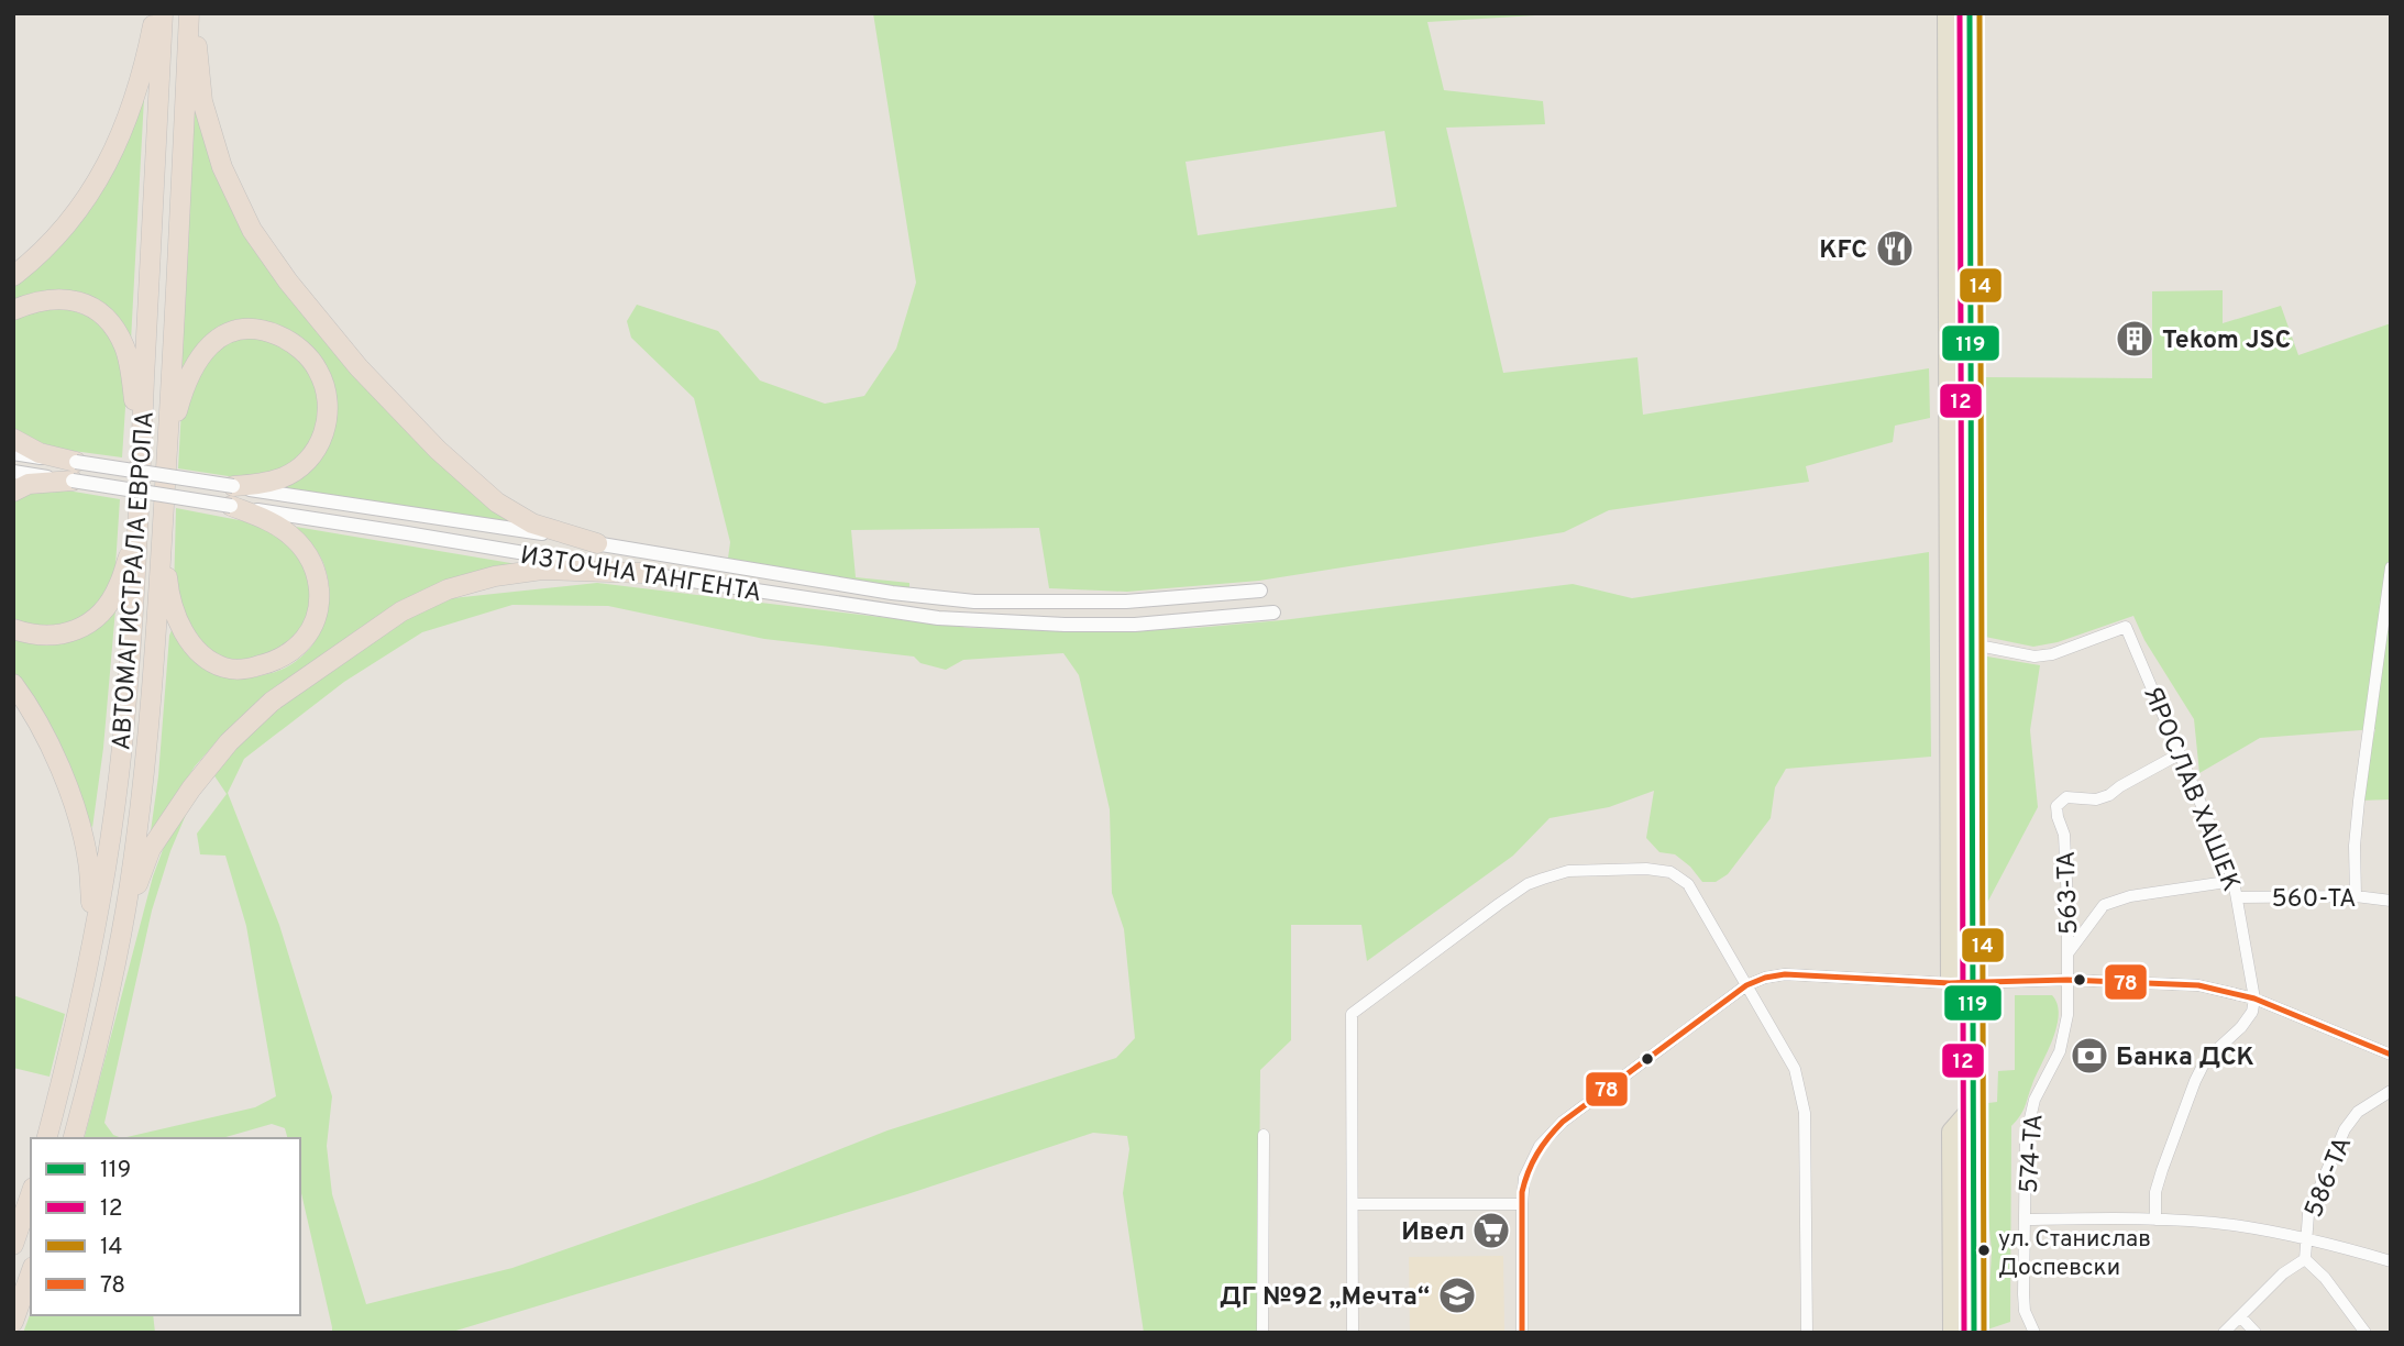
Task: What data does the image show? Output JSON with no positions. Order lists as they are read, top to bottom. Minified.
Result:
{"streets":{"highway":["АВТОМАГИСТРАЛА ЕВРОПА"],"street":["ИЗТОЧНА ТАНГЕНТА","ЯРОСЛАВ ХАШЕК","563-ТА","560-ТА","574-ТА","586-ТА"]},"crossings":[["ЯРОСЛАВ ХАШЕК","563-ТА"],["ЯРОСЛАВ ХАШЕК","560-ТА"],["563-ТА","574-ТА"]],"places":{"restaurant":["KFC"],"building":["Tekom JSC"],"bank":["Банка ДСК"],"supermarket":["Ивел"],"other":["ул. Станислав Доспевски"],"school or university":["ДГ №92 „Мечта“"]},"lines":["transit line 119","transit line 12","transit line 14","transit line 78"],"legend":["119","12","14","78"]}
